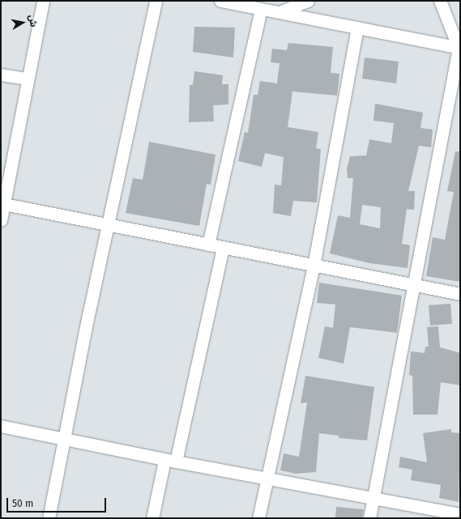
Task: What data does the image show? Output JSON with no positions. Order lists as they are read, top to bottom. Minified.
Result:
{"scale_bar":"50 m","north":"right"}
